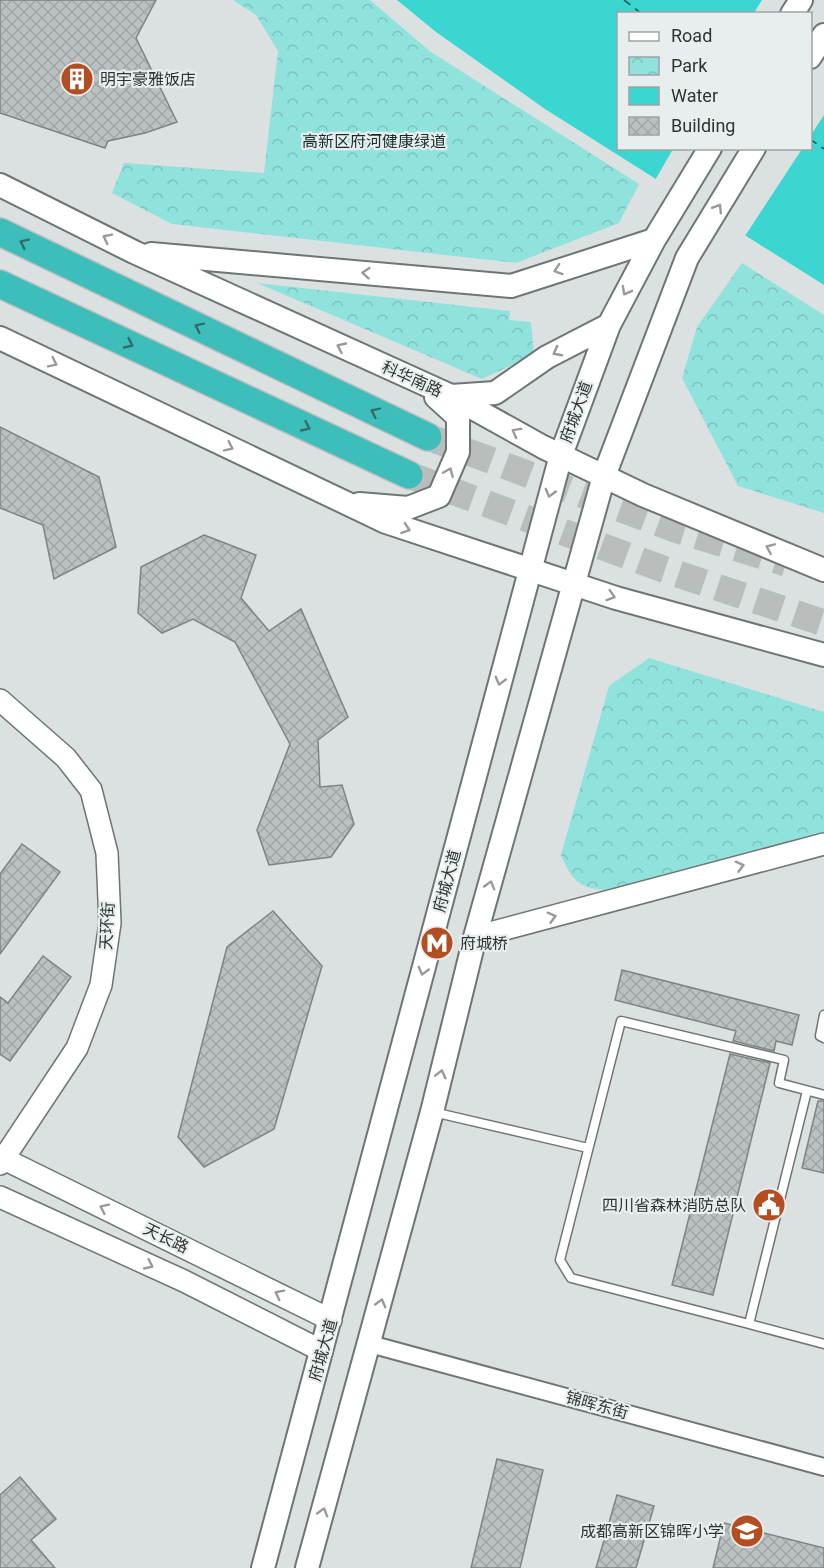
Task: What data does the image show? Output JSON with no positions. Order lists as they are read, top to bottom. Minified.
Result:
{"streets":{"main road":["科华南路","府城大道"],"street":["天环街","天长路","锦晖东街"]},"crossings":[["科华南路","府城大道"],["府城大道","天长路"],["天环街","天长路"]],"parks":["高新区府河健康绿道"],"places":{"building":["明宇豪雅饭店"],"metro station":["府城桥"],"public building":["四川省森林消防总队"],"school or university":["成都高新区锦晖小学"]},"legend":["Road","Park","Water","Building"]}
